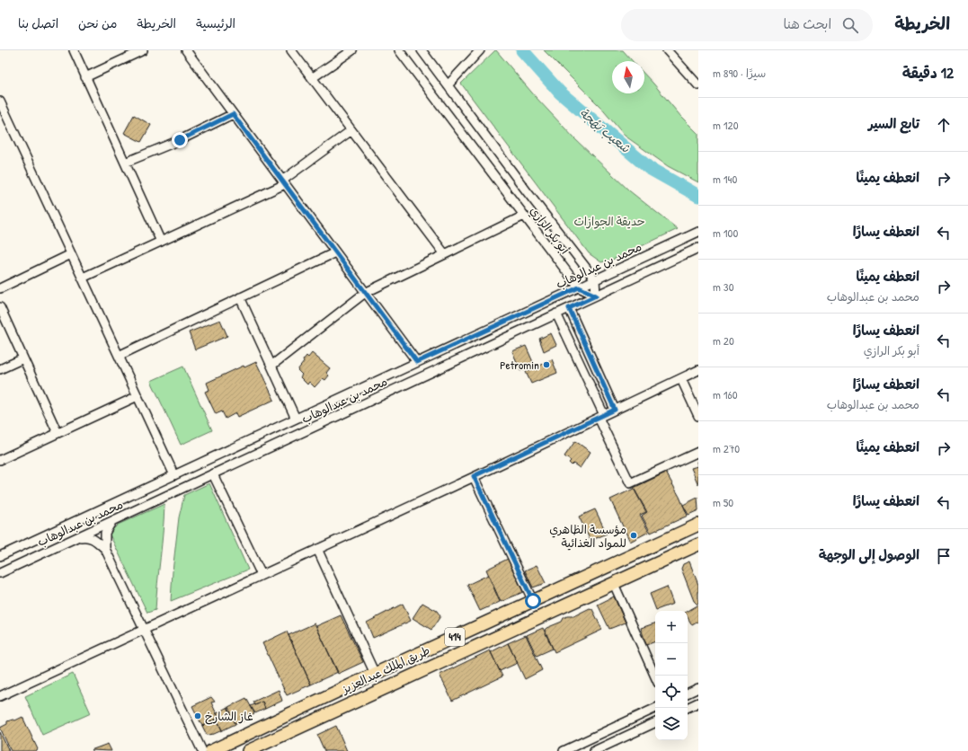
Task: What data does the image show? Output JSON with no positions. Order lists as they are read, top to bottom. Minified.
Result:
{"streets":{"highway":["414","طريق الملك عبدالعزيز"],"street":["أبو بكر الرازي","محمد بن عبدالوهاب"]},"crossings":[["أبو بكر الرازي","محمد بن عبدالوهاب"]],"water":["شعيب بَهْجة"],"parks":["حديقة الجوازات"],"places":["Petromin","مؤسسة الظاهري للمواد الغذائية","غاز الشارخ"],"north":"top","page":{"header":"الخريطة","search":"ابحث هنا","nav":["الرئيسية","الخريطة","من نحن","اتصل بنا"],"heading":["12 دقيقة","سيرًا · 890 m"],"list":[["تابع السير","120 m"],["انعطف يمينًا","140 m"],["انعطف يسارًا","100 m"],["انعطف يمينًا","محمد بن عبدالوهاب","30 m"],["انعطف يسارًا","أبو بكر الرازي","20 m"],["انعطف يسارًا","محمد بن عبدالوهاب","160 m"],["انعطف يمينًا","270 m"],["انعطف يسارًا","50 m"],"الوصول إلى الوجهة"],"map_buttons":["+","−"]}}
